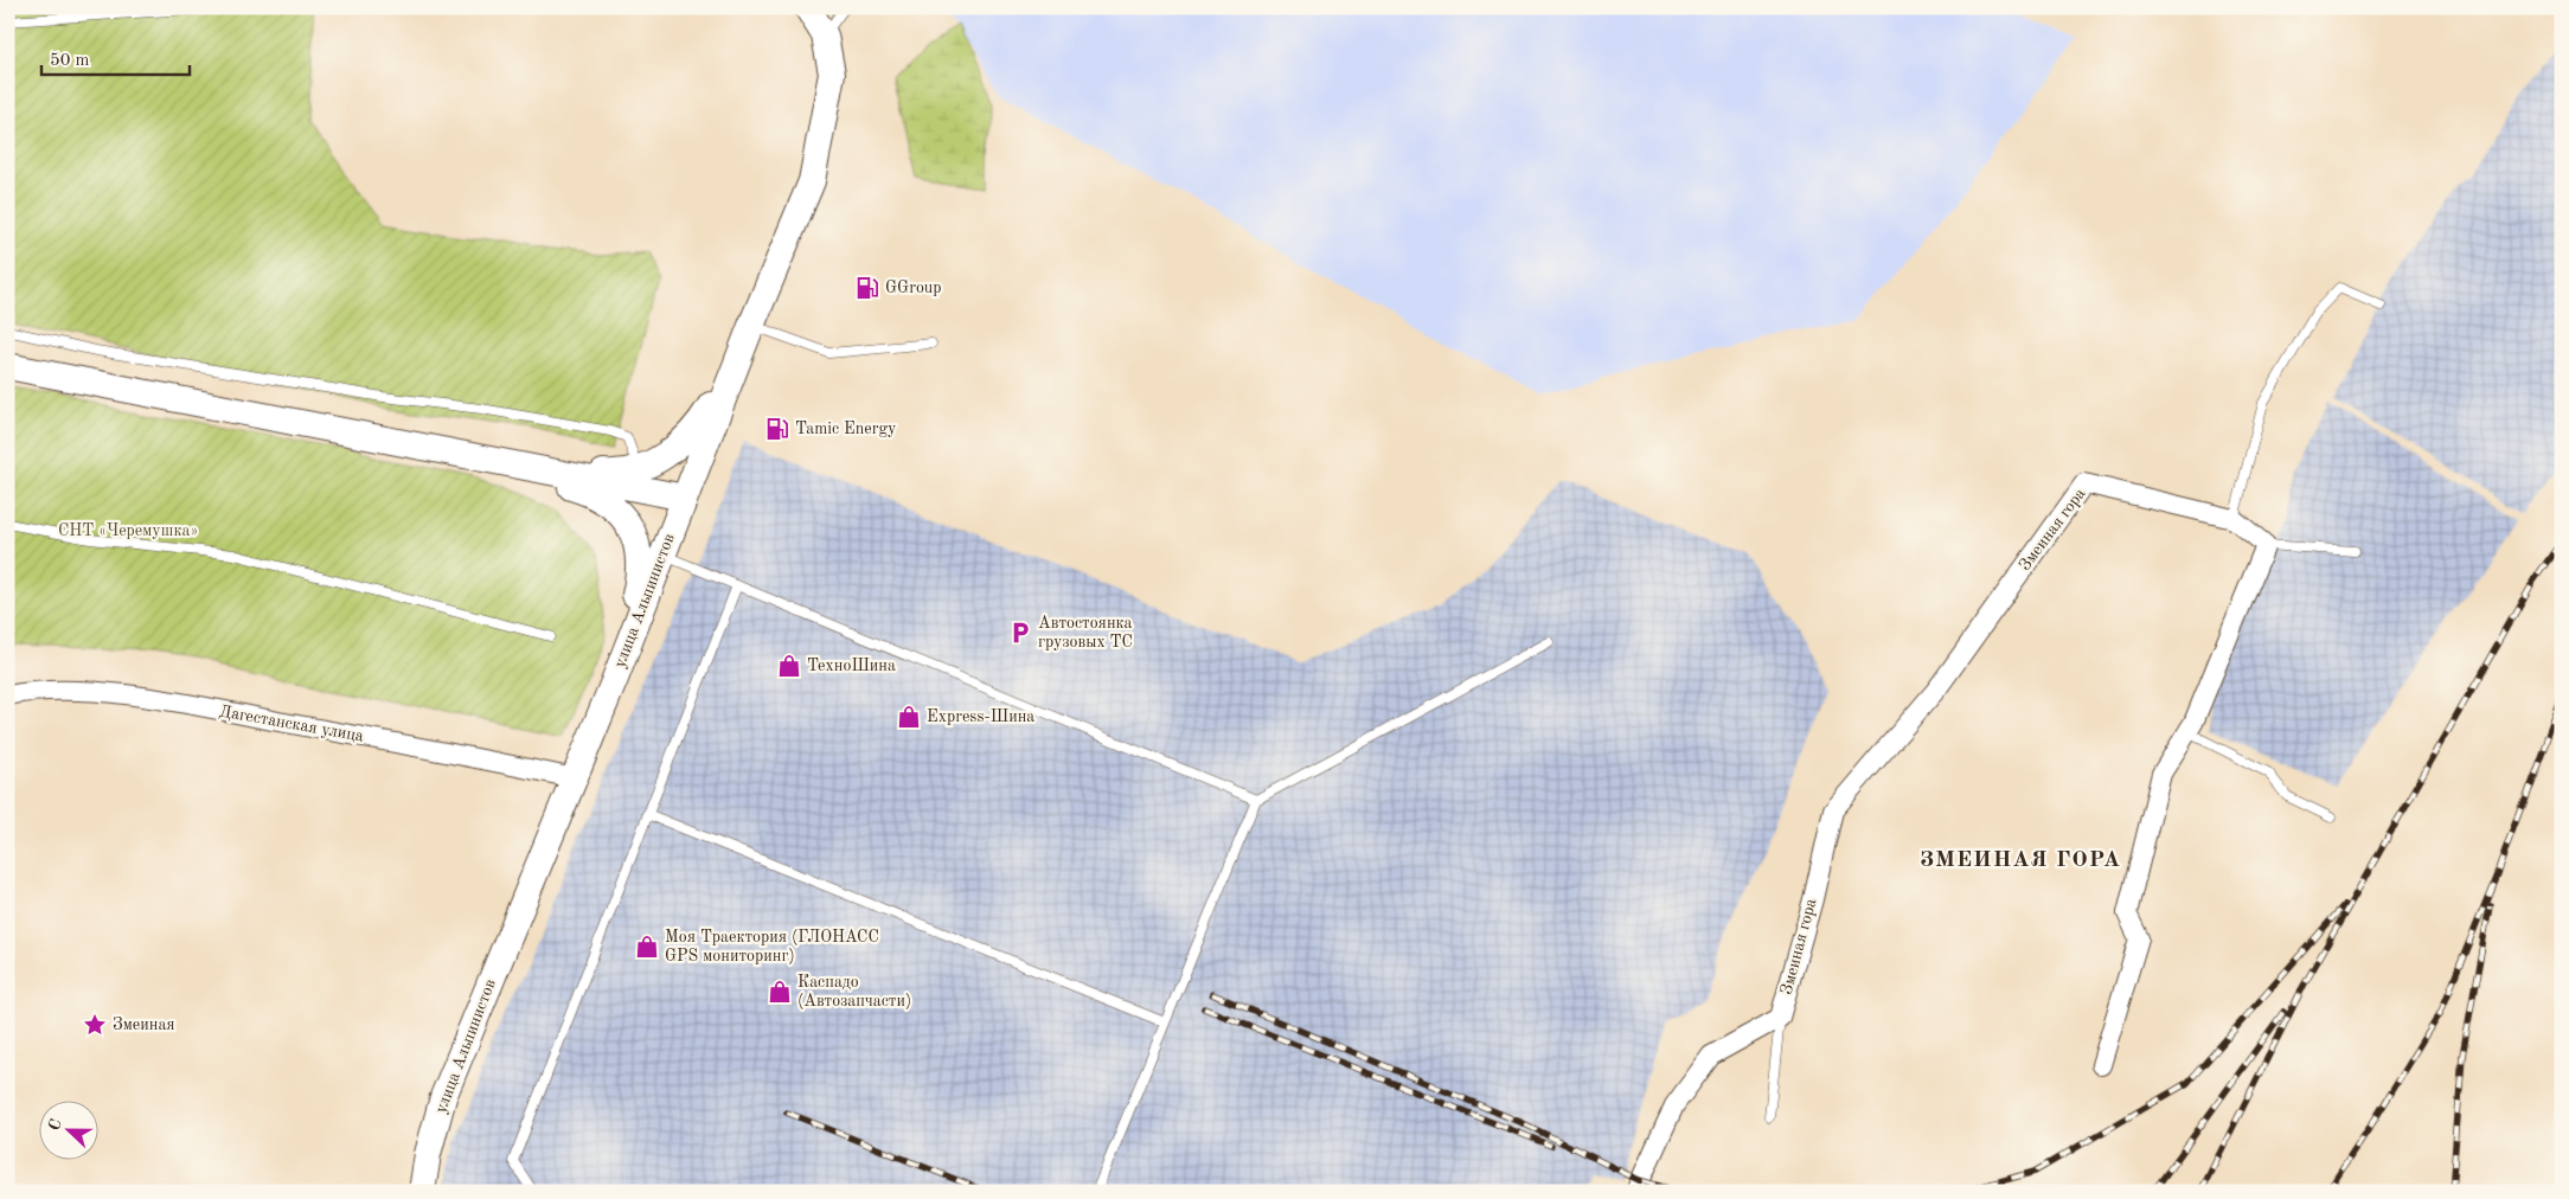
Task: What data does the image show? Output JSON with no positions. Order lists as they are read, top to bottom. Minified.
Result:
{"streets":{"main road":["улица Альпинистов"],"street":["Змеиная гора","Дагестанская улица"]},"crossings":[["улица Альпинистов","Дагестанская улица"]],"districts":["ЗМЕИНАЯ ГОРА"],"parks":["СНТ «Черемушка»"],"places":{"fuel station":["GGroup","Tamic Energy"],"parking":["Автостоянка грузовых ТС"],"shop":["ТехноШина","Express-Шина","Моя Траектория (ГЛОНАСС GPS мониторинг)","Каспадо (Автозапчасти)"],"place":["Змеиная"]},"scale_bar":"50 m","north":"left"}
